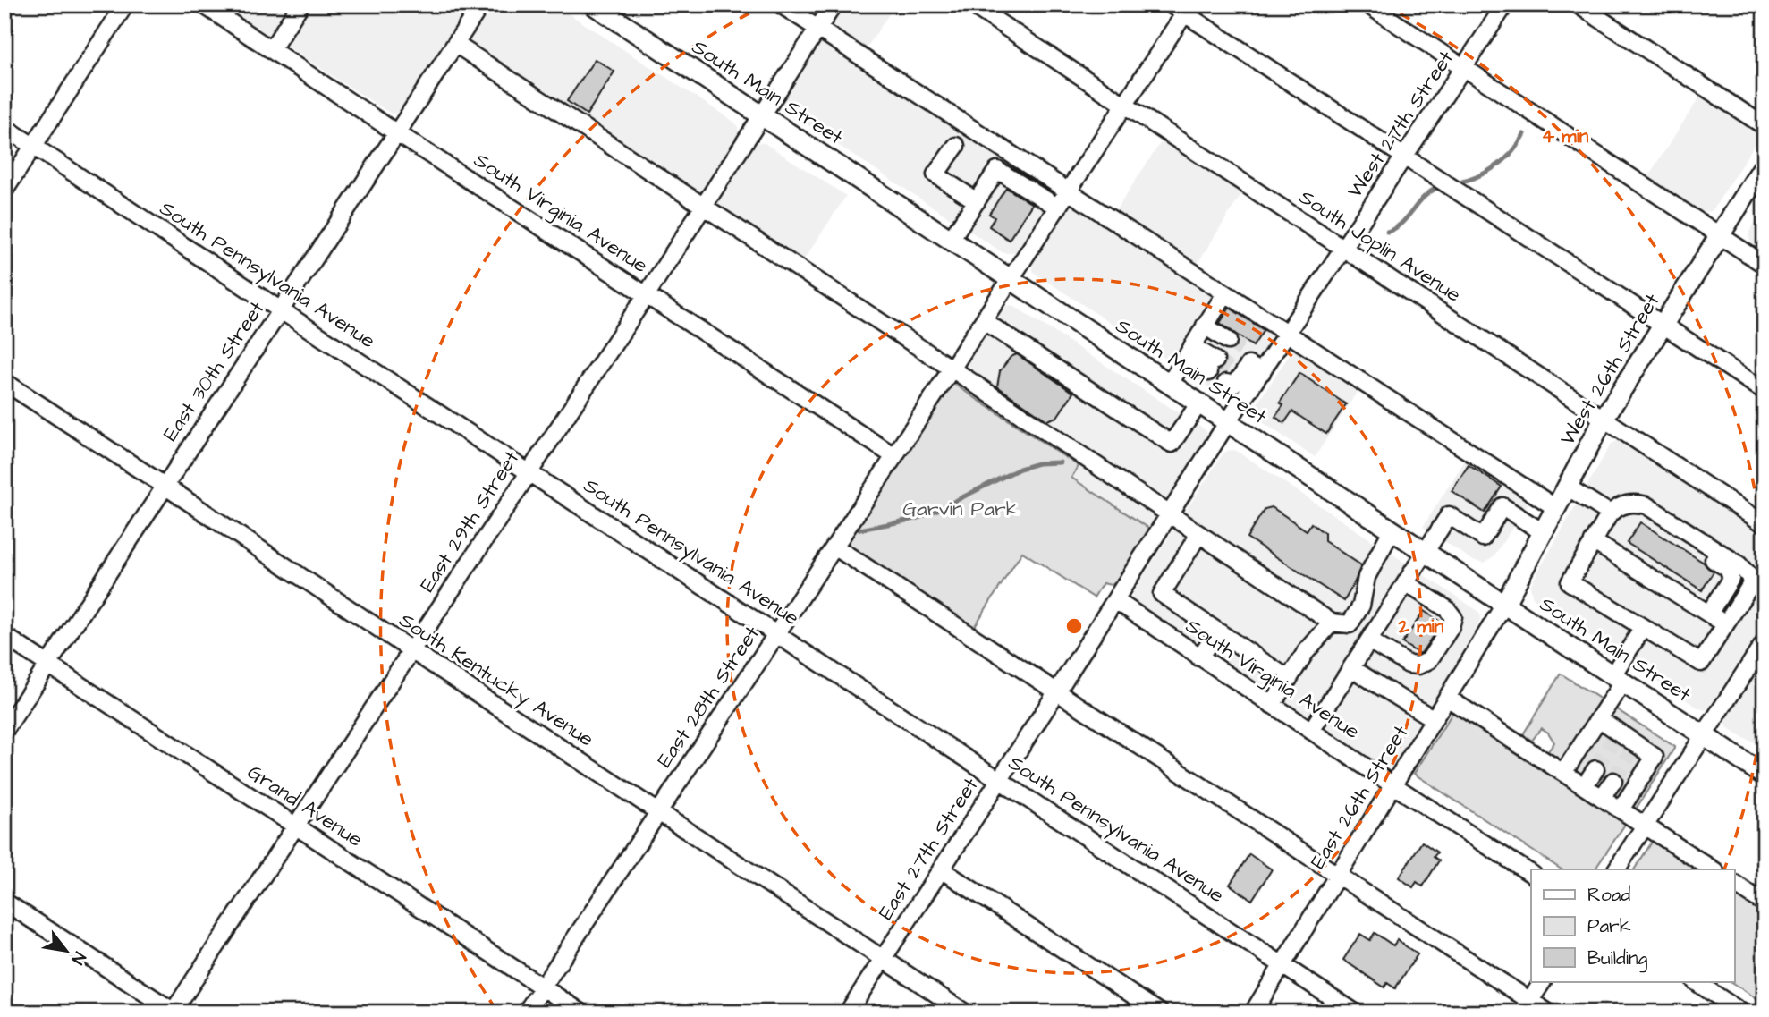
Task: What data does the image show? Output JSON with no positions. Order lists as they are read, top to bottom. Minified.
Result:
{"streets":{"main road":["South Main Street","West 26th Street"],"street":["West 27th Street","South Virginia Avenue","South Joplin Avenue","South Pennsylvania Avenue","East 30th Street","East 29th Street","South Kentucky Avenue","East 28th Street","East 26th Street","Grand Avenue","East 27th Street"]},"crossings":[["South Main Street","West 27th Street"],["South Main Street","West 26th Street"],["South Main Street","East 29th Street"],["South Main Street","East 28th Street"],["South Main Street","East 26th Street"],["South Main Street","East 27th Street"],["West 27th Street","South Joplin Avenue"],["West 27th Street","East 27th Street"],["South Virginia Avenue","East 30th Street"],["South Virginia Avenue","East 29th Street"],["South Virginia Avenue","East 28th Street"],["South Virginia Avenue","East 26th Street"],["South Virginia Avenue","East 27th Street"],["South Joplin Avenue","West 26th Street"],["South Joplin Avenue","East 28th Street"],["South Pennsylvania Avenue","East 30th Street"],["South Pennsylvania Avenue","East 29th Street"],["South Pennsylvania Avenue","East 28th Street"],["South Pennsylvania Avenue","East 26th Street"],["South Pennsylvania Avenue","East 27th Street"],["West 26th Street","East 26th Street"],["East 30th Street","South Kentucky Avenue"],["East 30th Street","Grand Avenue"],["East 29th Street","South Kentucky Avenue"],["East 29th Street","Grand Avenue"],["South Kentucky Avenue","East 28th Street"],["South Kentucky Avenue","East 27th Street"],["East 28th Street","Grand Avenue"]],"parks":["Garvin Park"],"legend":["Road","Park","Building"],"north":"bottom right","rings":["4 min","2 min"]}
